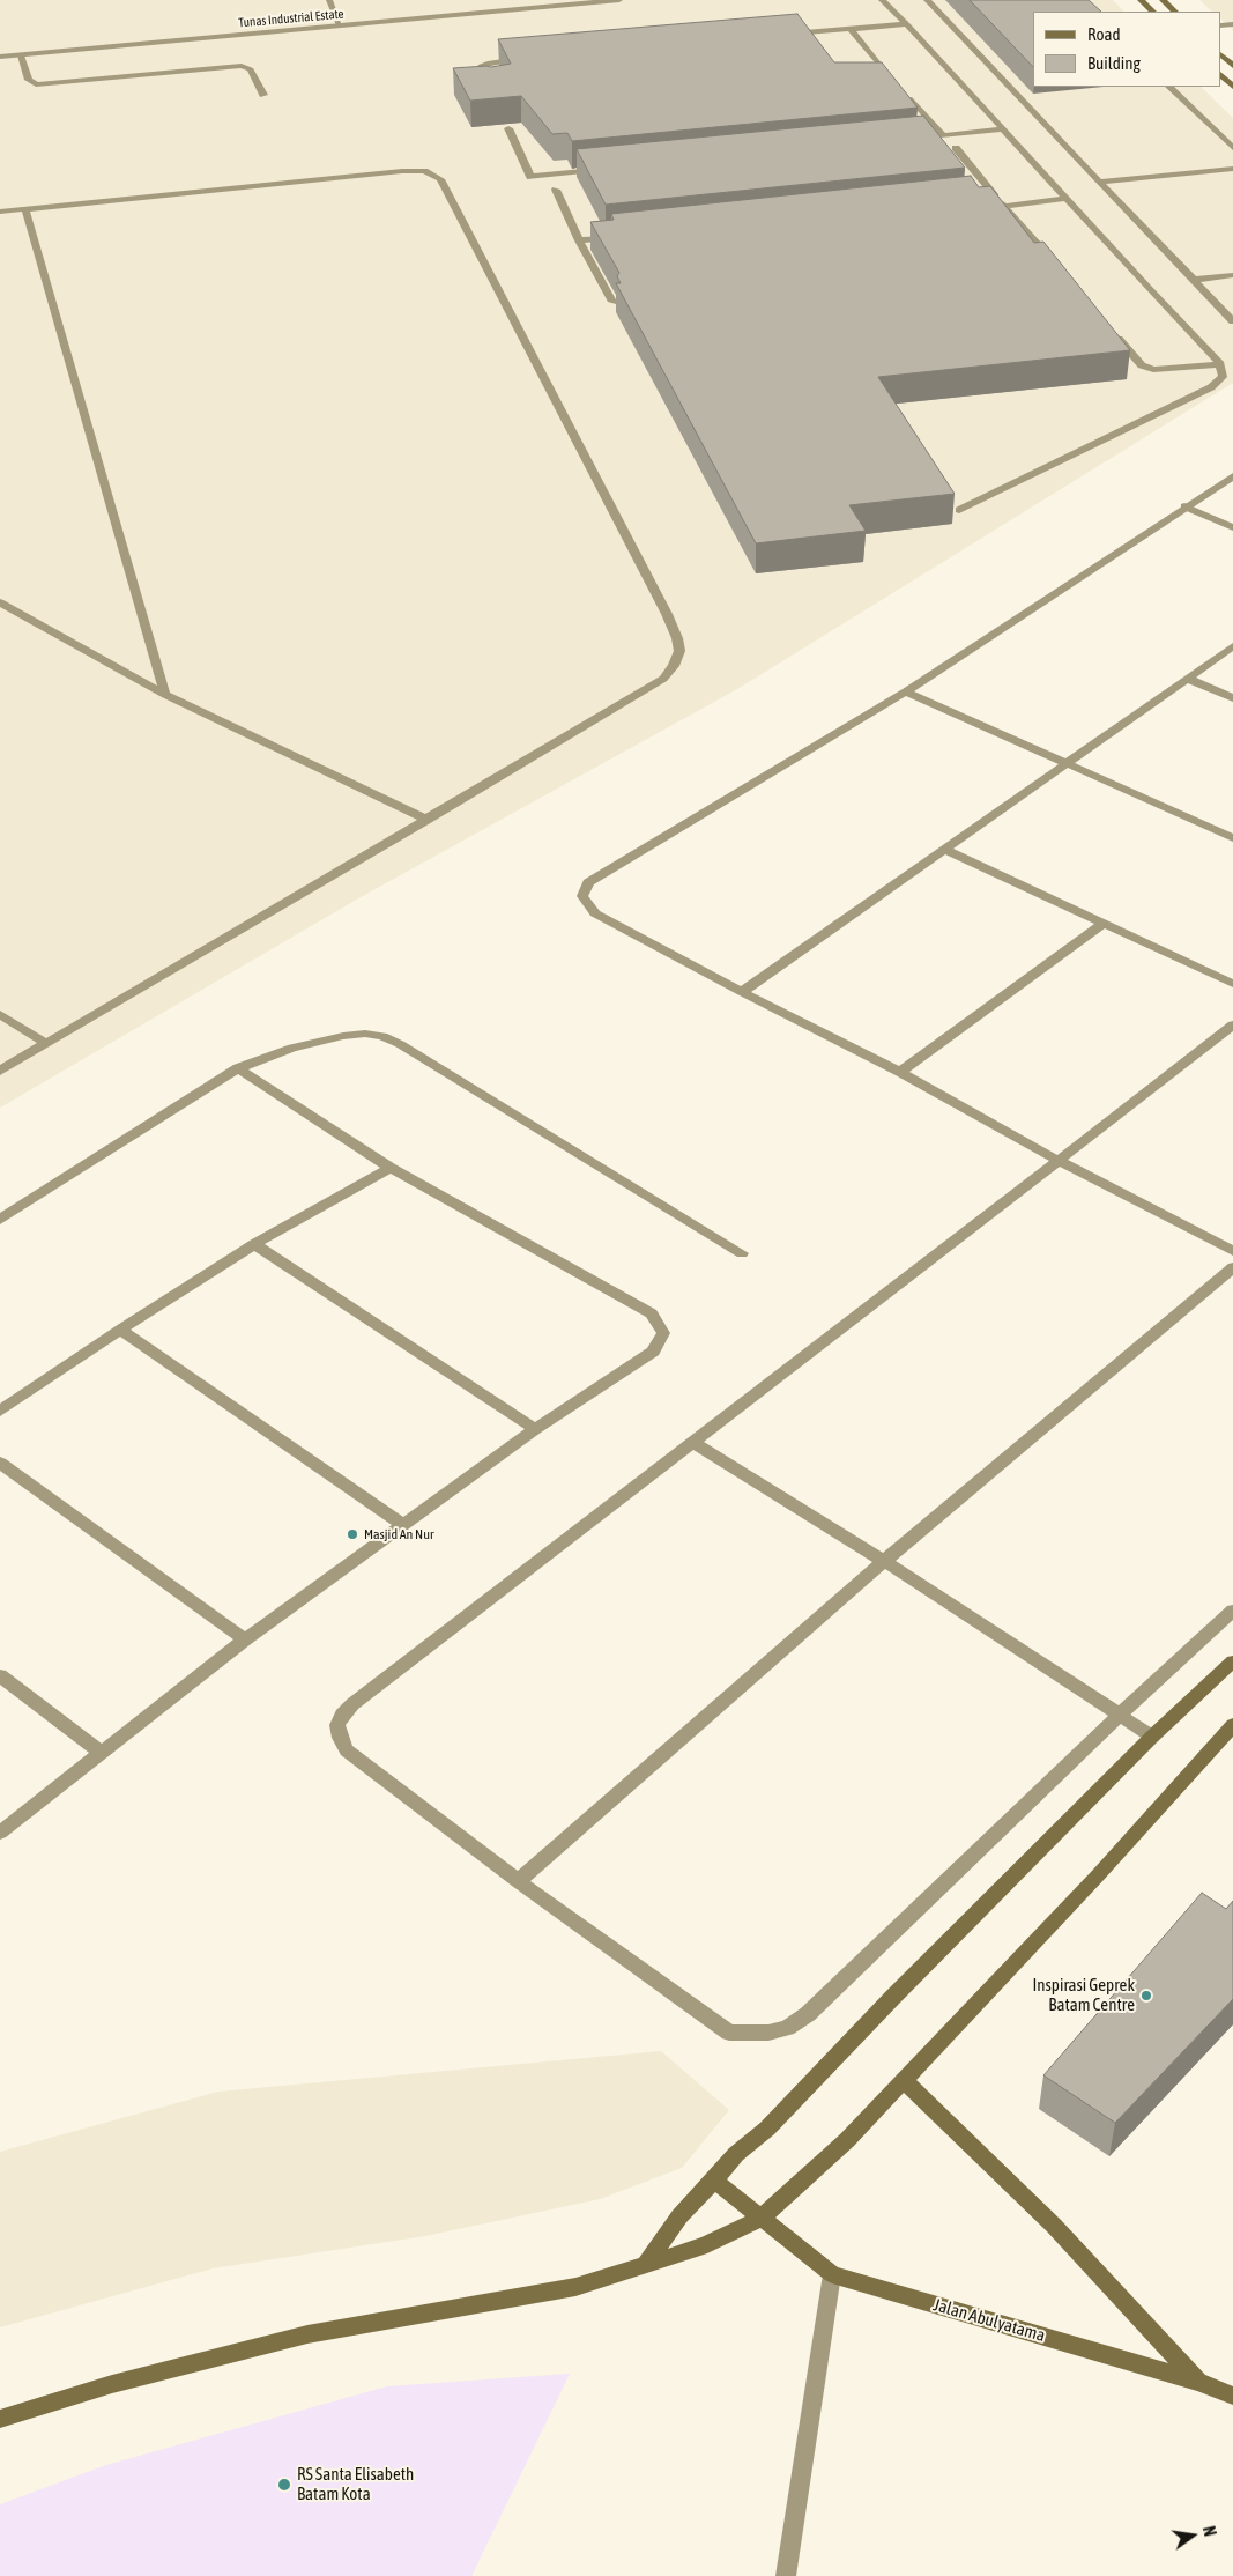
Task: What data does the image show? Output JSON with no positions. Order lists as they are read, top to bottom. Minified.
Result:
{"streets":{"main road":["Jalan Abulyatama"],"street":["Tunas Industrial Estate"]},"places":["Masjid An Nur","Inspirasi Geprek Batam Centre","RS Santa Elisabeth Batam Kota"],"legend":["Road","Building"],"north":"right"}
